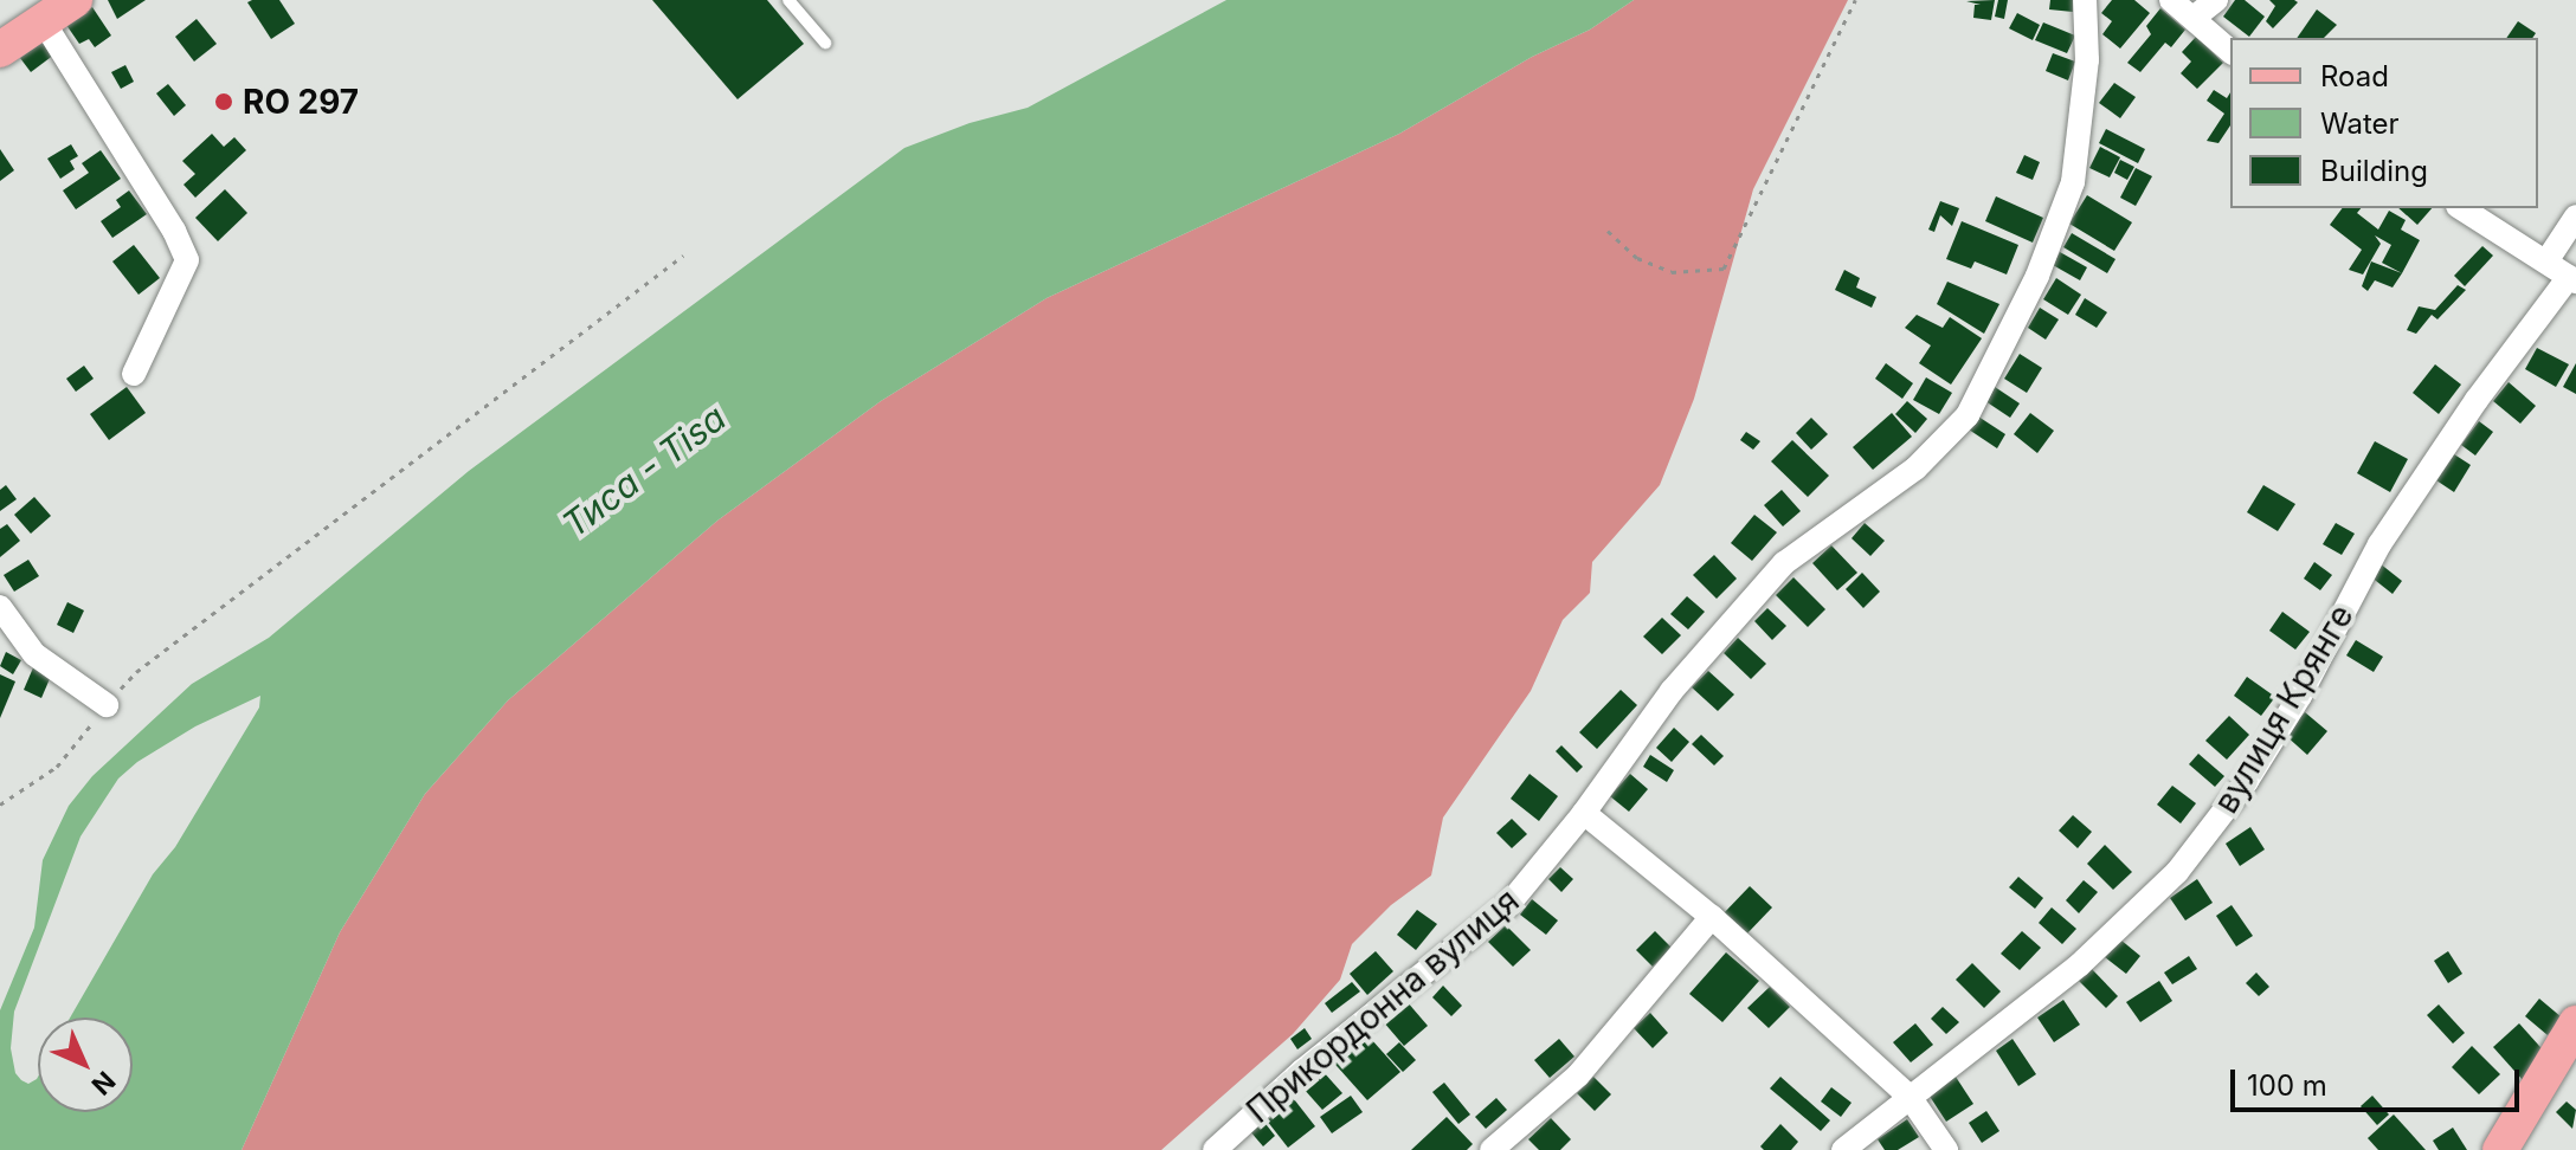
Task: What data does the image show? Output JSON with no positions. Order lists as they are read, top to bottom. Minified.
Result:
{"streets":{"street":["вулиця Крянге","Прикордонна вулиця"]},"water":["Тиса - Tisa"],"places":["RO 297"],"legend":["Road","Water","Building"],"scale_bar":"100 m","north":"bottom right"}
